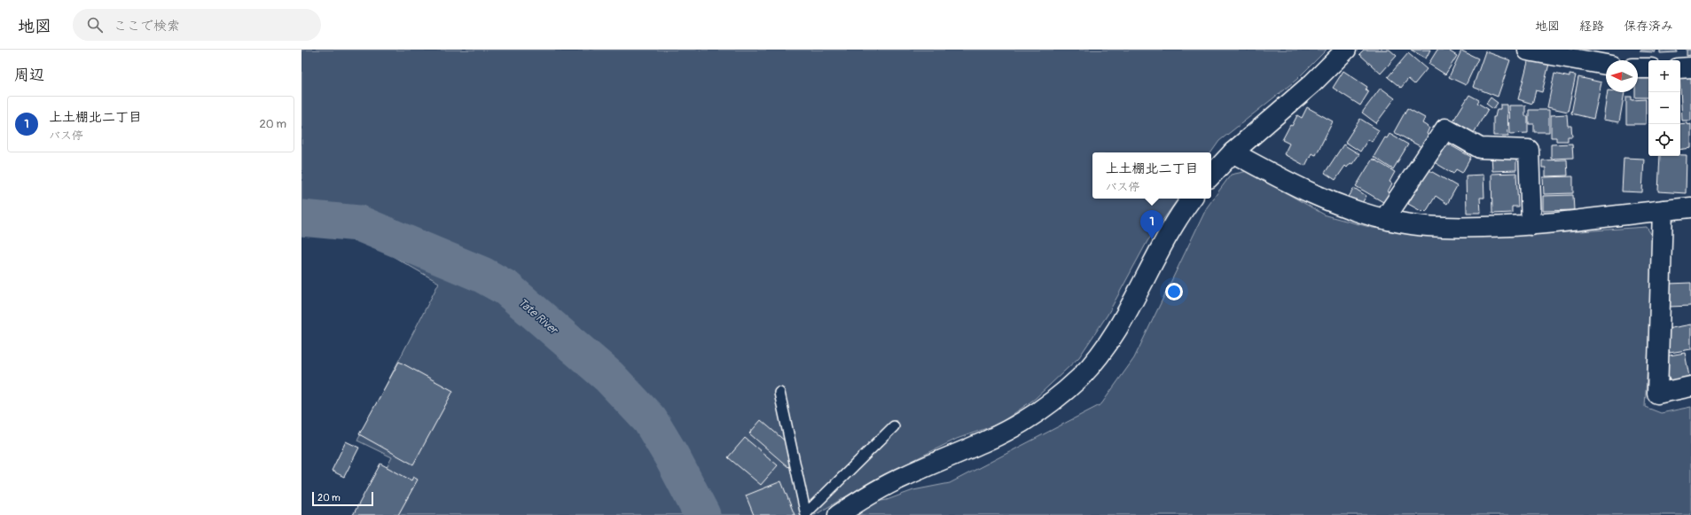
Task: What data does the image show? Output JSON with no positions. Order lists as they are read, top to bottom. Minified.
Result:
{"water":["Tate River"],"scale_bar":"20 m","north":"left","page":{"header":"地図","search":"ここで検索","nav":["地図","経路","保存済み"],"heading":"周辺","map_buttons":["+","−"],"list":[{"mark":"1","name":"上土棚北二丁目","note":"バス停","value":"20 m"}],"popup":["上土棚北二丁目","バス停"],"pins":"1","scale":"20 m"}}
